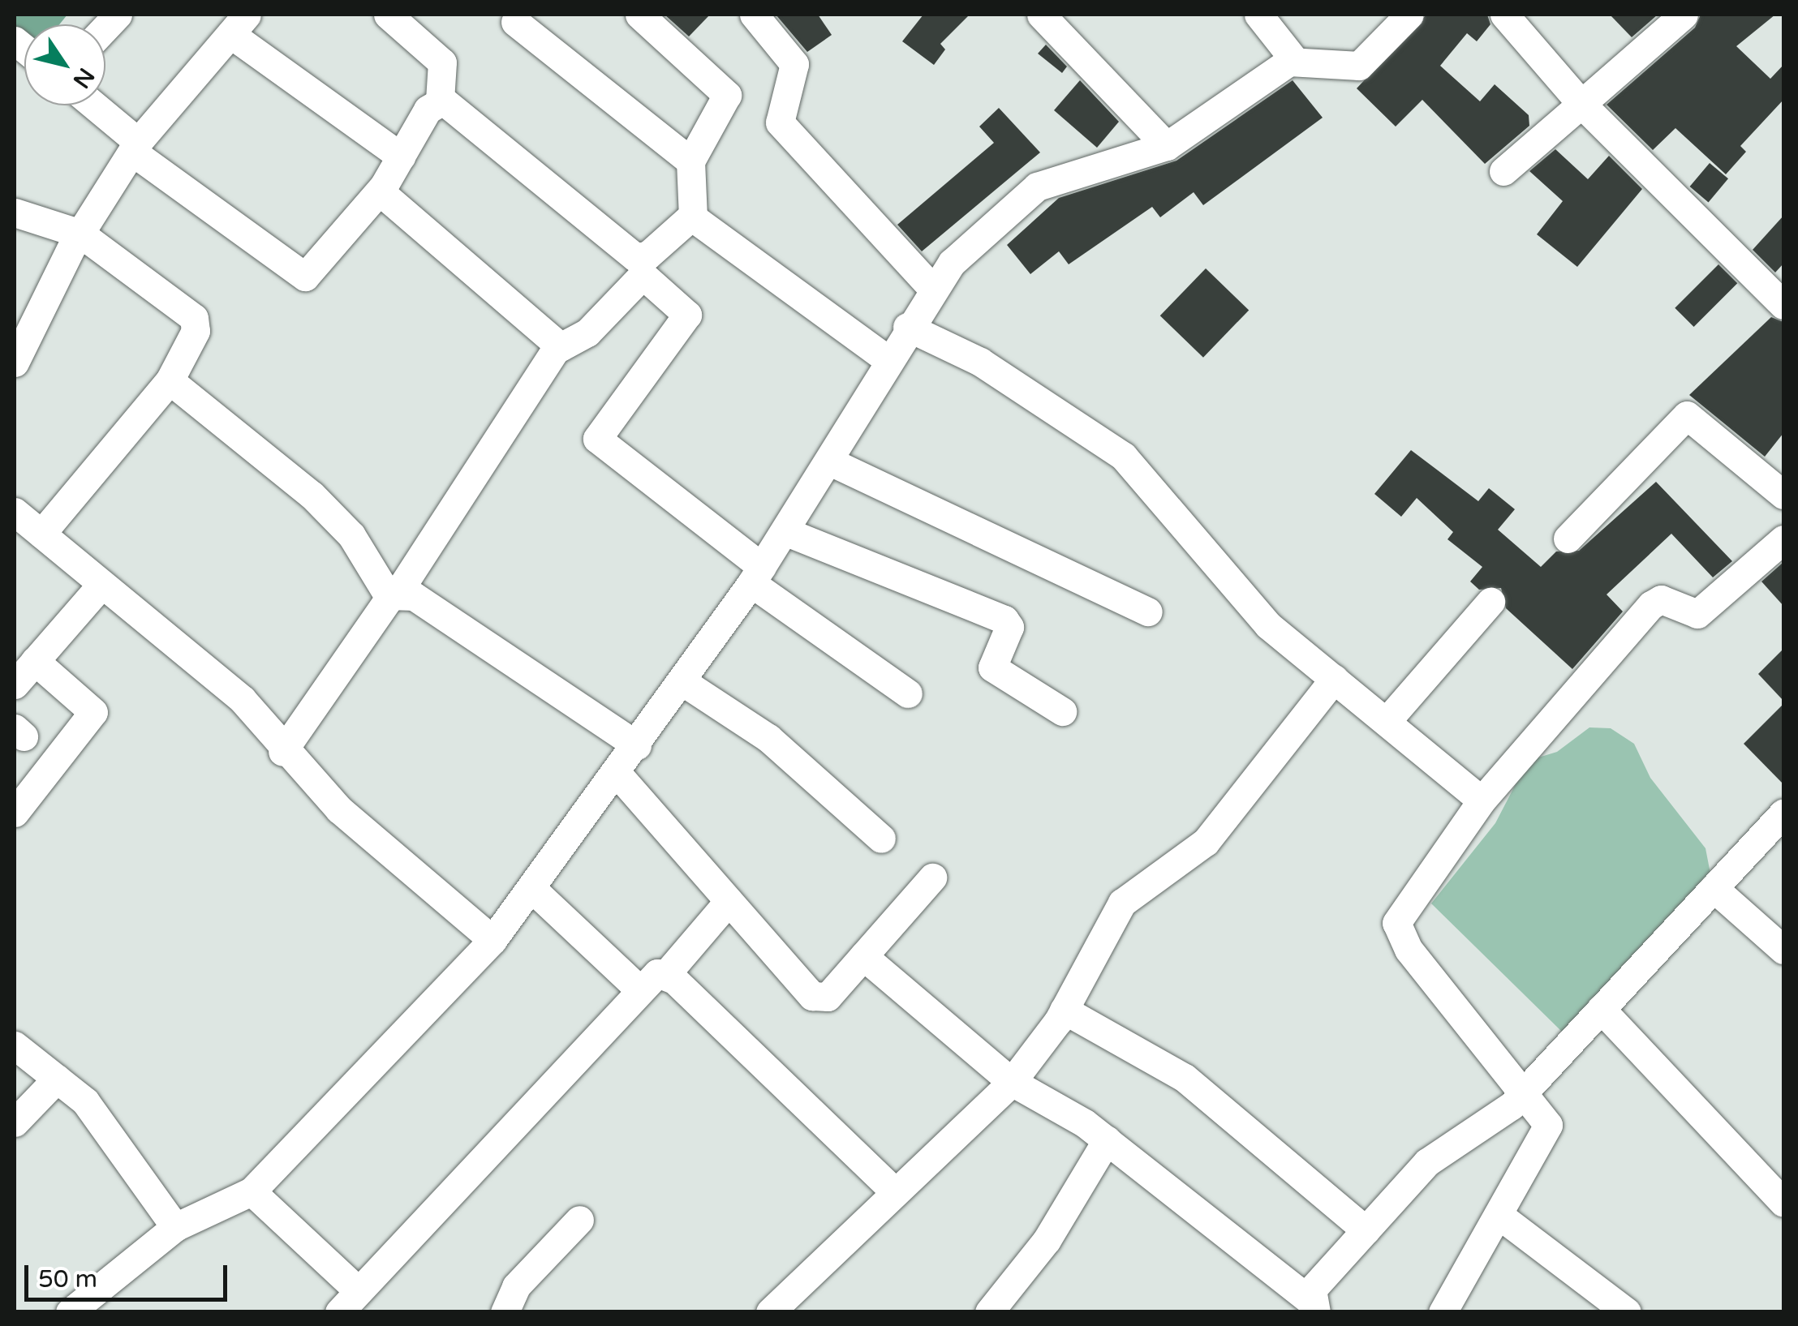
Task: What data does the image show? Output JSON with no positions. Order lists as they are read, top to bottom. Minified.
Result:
{"scale_bar":"50 m","north":"bottom right"}
